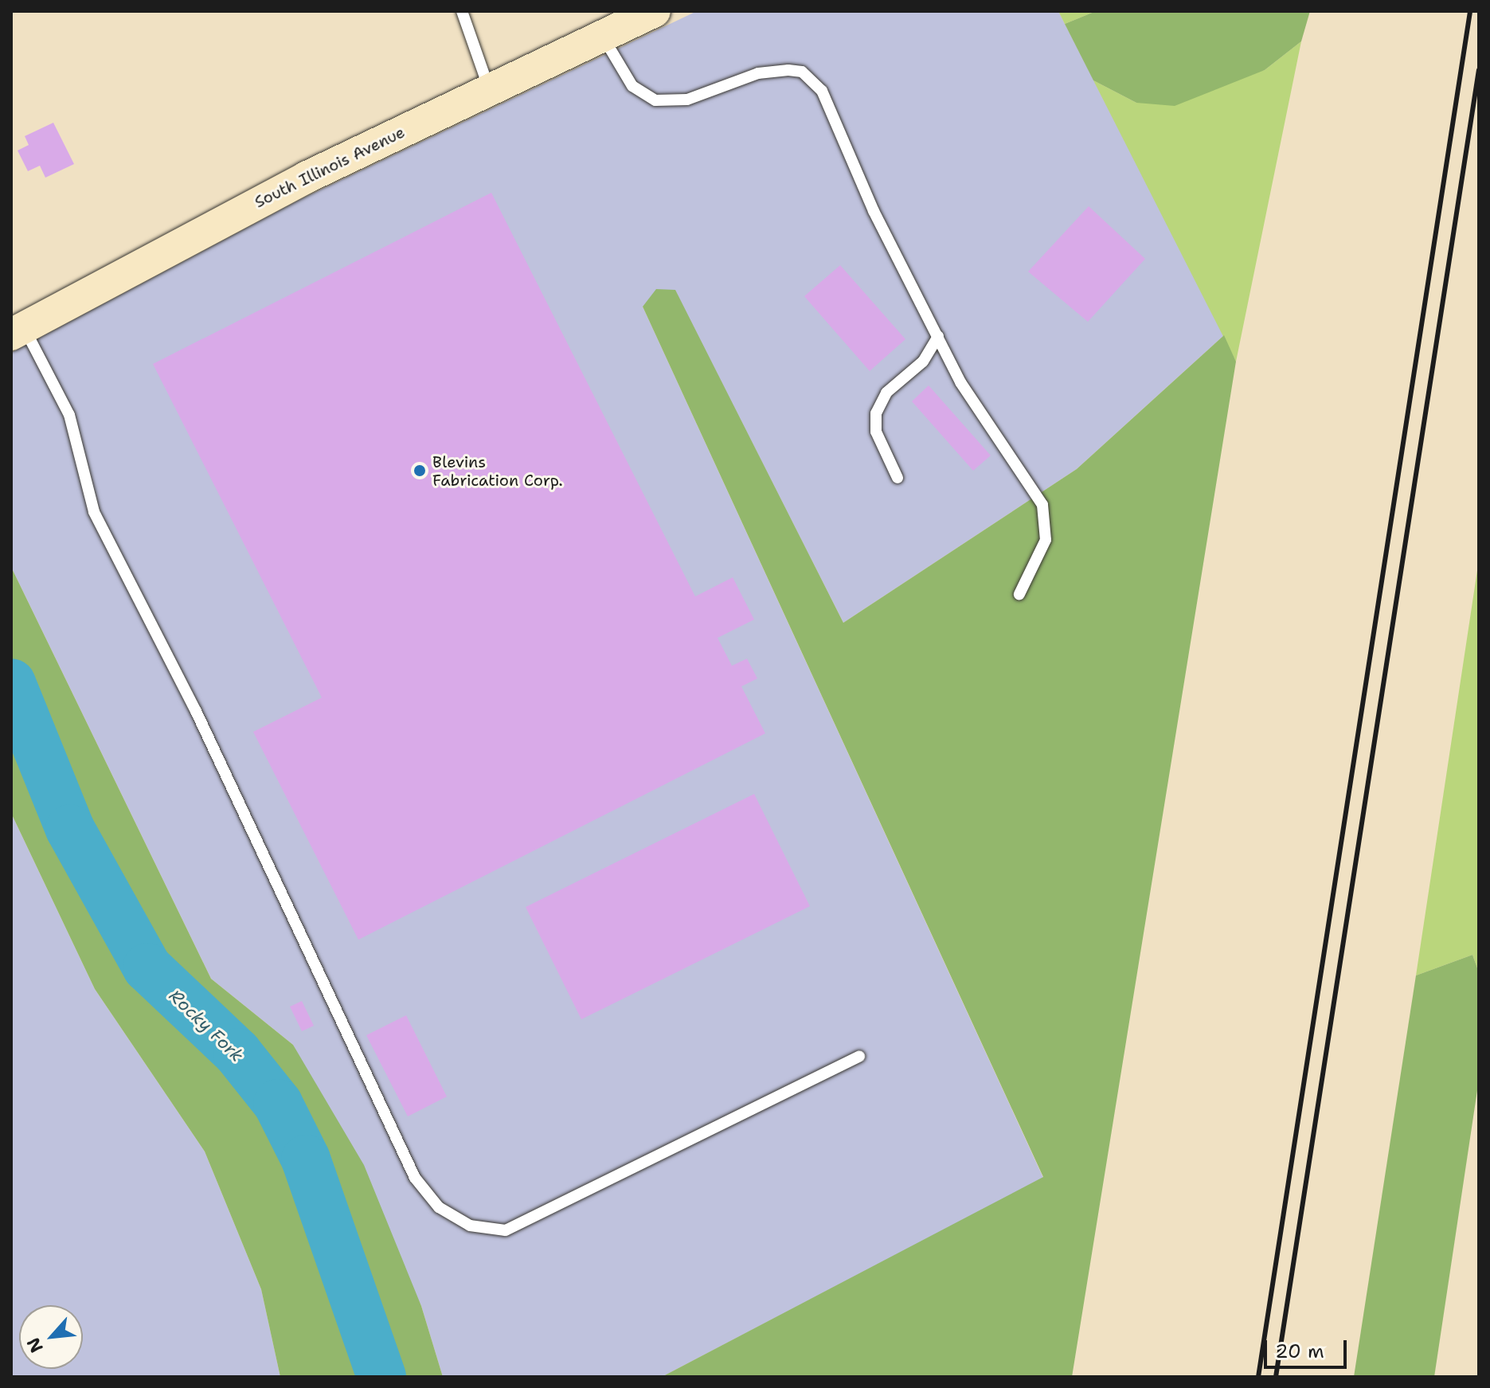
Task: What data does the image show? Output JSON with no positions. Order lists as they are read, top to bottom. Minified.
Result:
{"streets":{"main road":["South Illinois Avenue"]},"water":["Rocky Fork"],"places":["Blevins Fabrication Corp."],"scale_bar":"20 m","north":"bottom left"}
